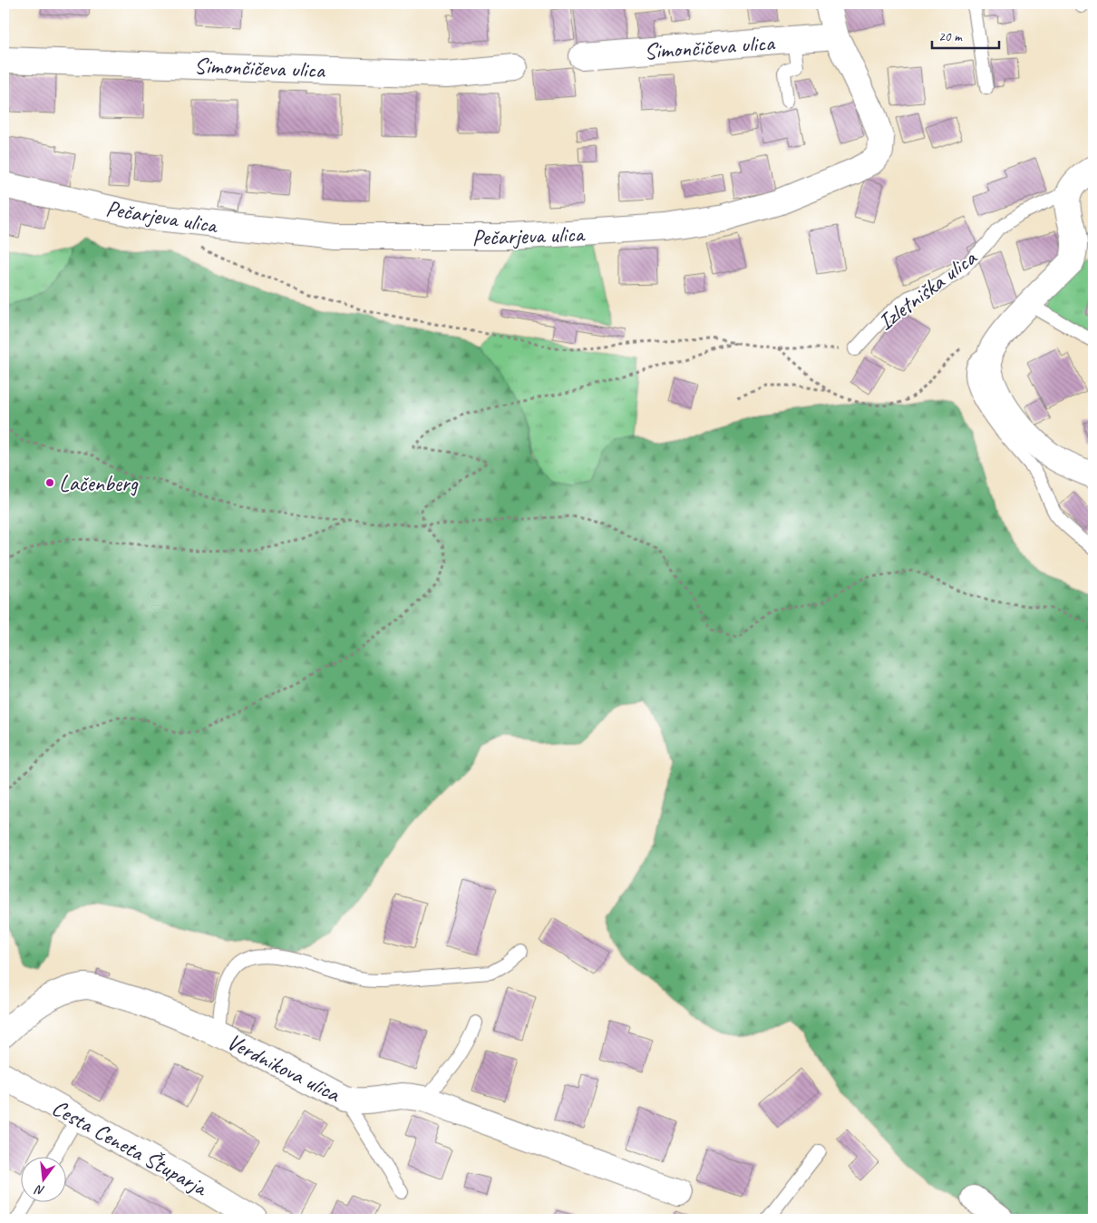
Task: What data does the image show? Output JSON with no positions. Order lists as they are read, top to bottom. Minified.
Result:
{"streets":{"street":["Simončičeva ulica","Pečarjeva ulica","Izletniška ulica","Verdnikova ulica","Cesta Ceneta Štuparja"]},"crossings":[["Simončičeva ulica","Pečarjeva ulica"]],"places":["Lačenberg"],"scale_bar":"20 m","north":"bottom"}
